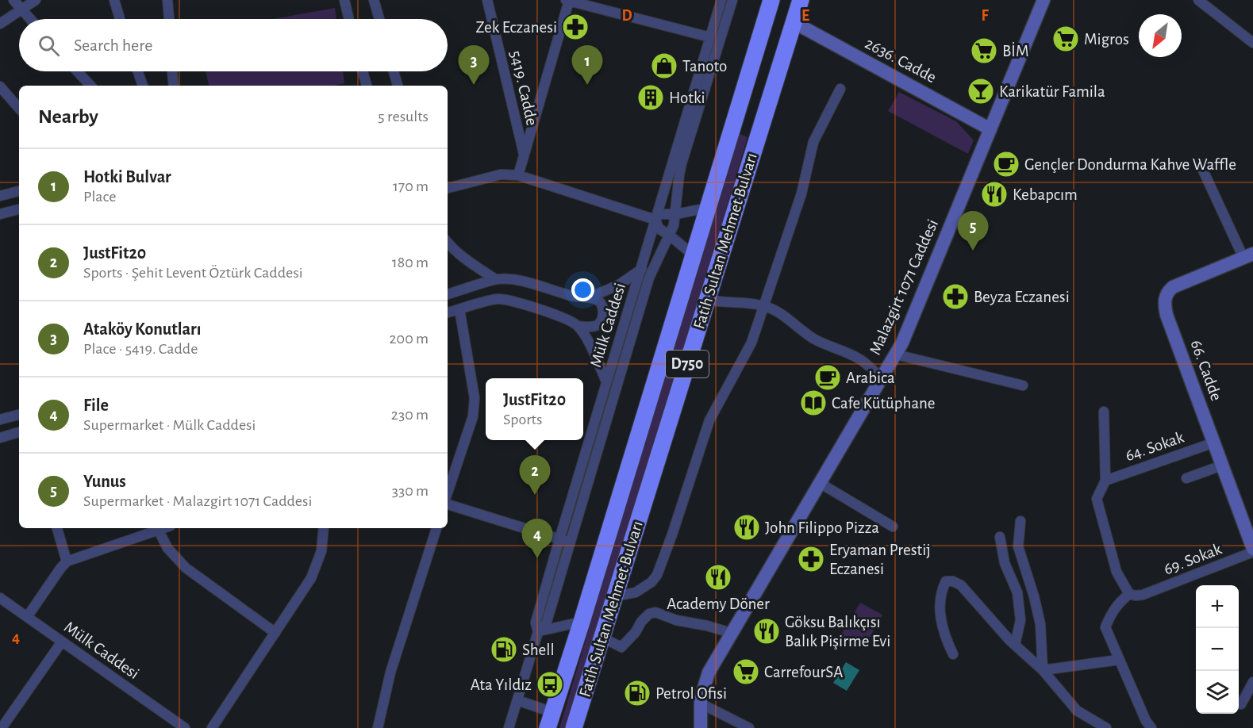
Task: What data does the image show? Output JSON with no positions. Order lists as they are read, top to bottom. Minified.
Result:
{"streets":{"highway":["Fatih Sultan Mehmet Bulvarı","D750"],"street":["2636. Cadde","5419. Cadde","Malazgirt 1071 Caddesi","Mülk Caddesi","66. Cadde","64. Sokak","69. Sokak"]},"crossings":[["2636. Cadde","Fatih Sultan Mehmet Bulvarı"],["2636. Cadde","Malazgirt 1071 Caddesi"],["66. Cadde","64. Sokak"],["66. Cadde","69. Sokak"]],"places":{"pharmacy":["Zek Eczanesi","Beyza Eczanesi","Eryaman Prestij Eczanesi"],"supermarket":["Migros","BİM","CarrefourSA"],"shop":["Tanoto"],"bar":["Karikatür Famila"],"building":["Hotki"],"cafe":["Gençler Dondurma Kahve Waffle","Arabica"],"restaurant":["Kebapcım","John Filippo Pizza","Academy Döner","Göksu Balıkçısı Balık Pişirme Evi"],"library":["Cafe Kütüphane"],"fuel station":["Shell","Petrol Ofisi"],"bus stop":["Ata Yıldız"]},"north":"bottom left","page":{"search":"Search here","pins":["1","3","5","2","4"],"heading":["Nearby","5 results"],"list":[{"mark":"1","name":"Hotki Bulvar","note":"Place","value":"170 m"},{"mark":"2","name":"JustFit20","note":"Sports · Şehit Levent Öztürk Caddesi","value":"180 m"},{"mark":"3","name":"Ataköy Konutları","note":"Place · 5419. Cadde","value":"200 m"},{"mark":"4","name":"File","note":"Supermarket · Mülk Caddesi","value":"230 m"},{"mark":"5","name":"Yunus","note":"Supermarket · Malazgirt 1071 Caddesi","value":"330 m"}],"popup":["JustFit20","Sports"],"map_buttons":["+","−"]},"grid":{"columns":["D","E","F"],"rows":["4"]}}
